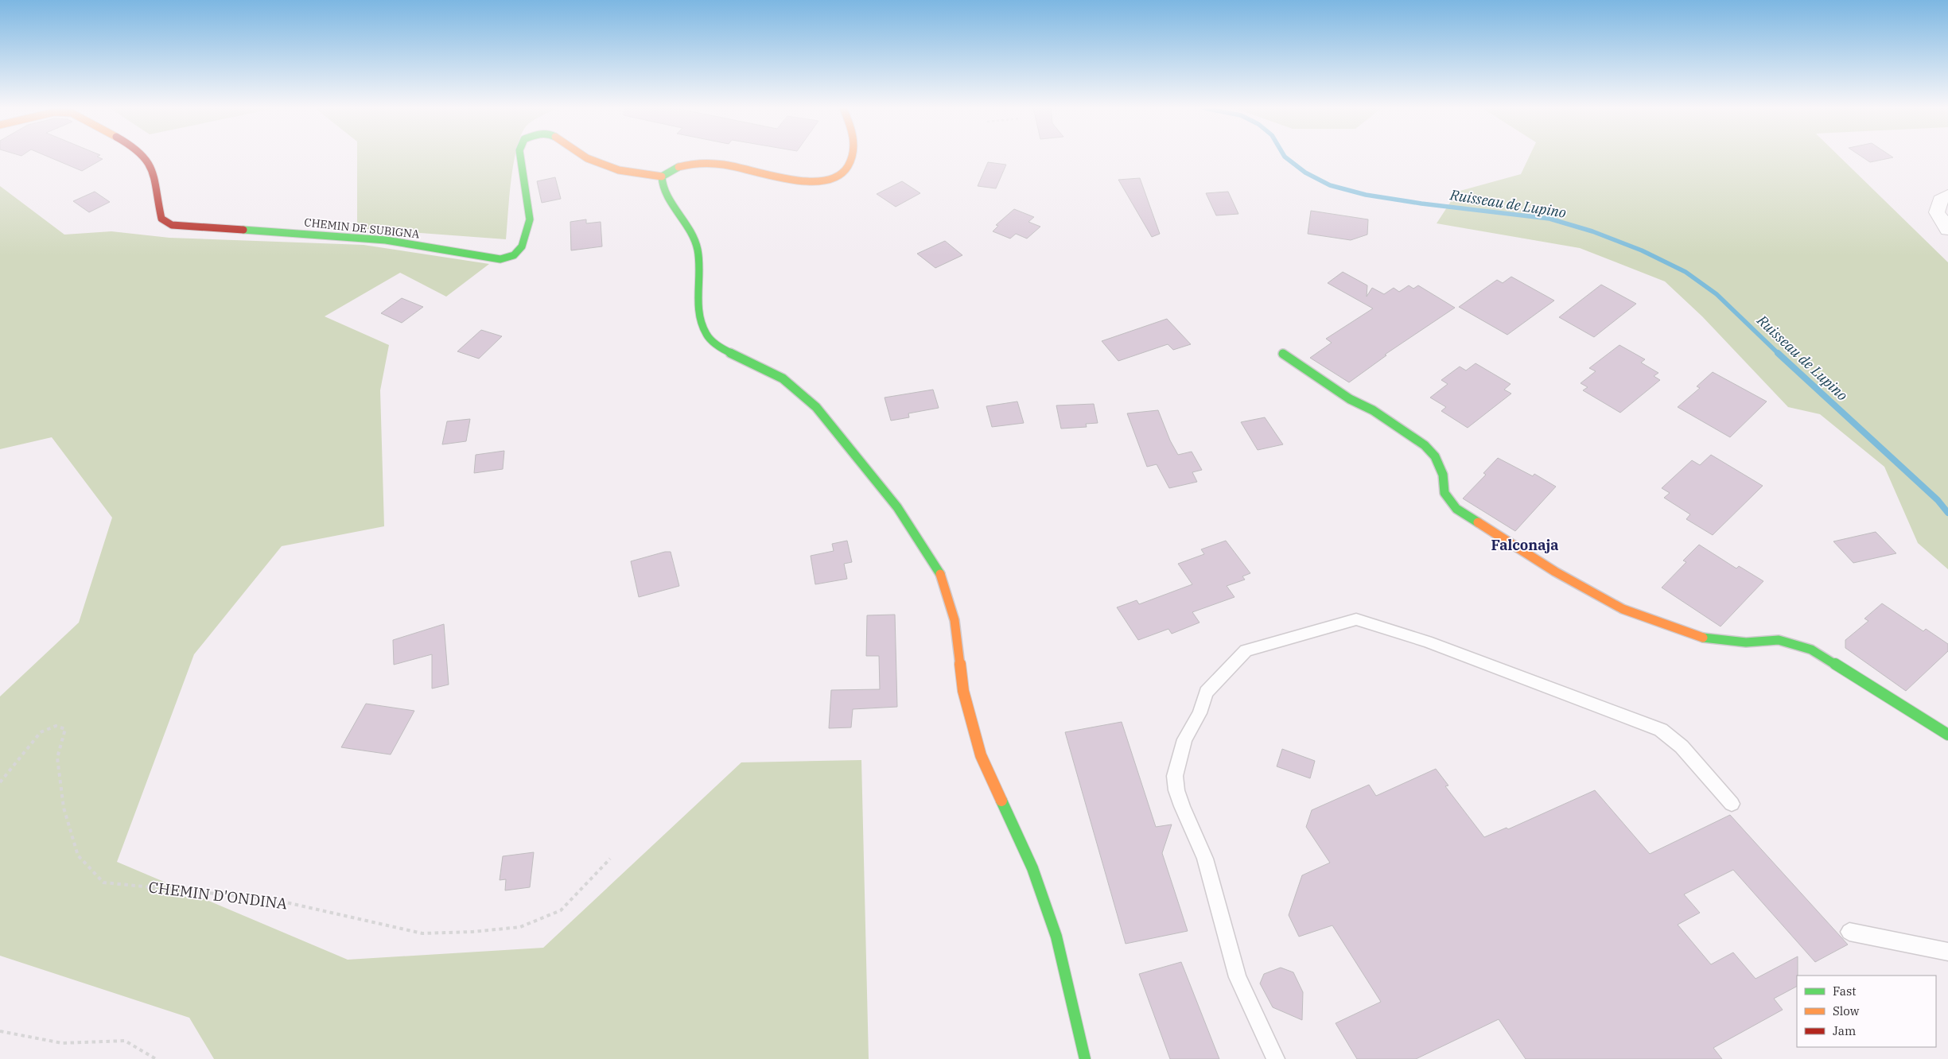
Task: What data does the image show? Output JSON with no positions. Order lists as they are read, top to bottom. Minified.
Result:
{"streets":{"street":["CHEMIN DE SUBIGNA"],"path":["CHEMIN D'ONDINA"]},"districts":["Falconaja"],"water":["Ruisseau de Lupino"],"legend":["Fast","Slow","Jam"]}
